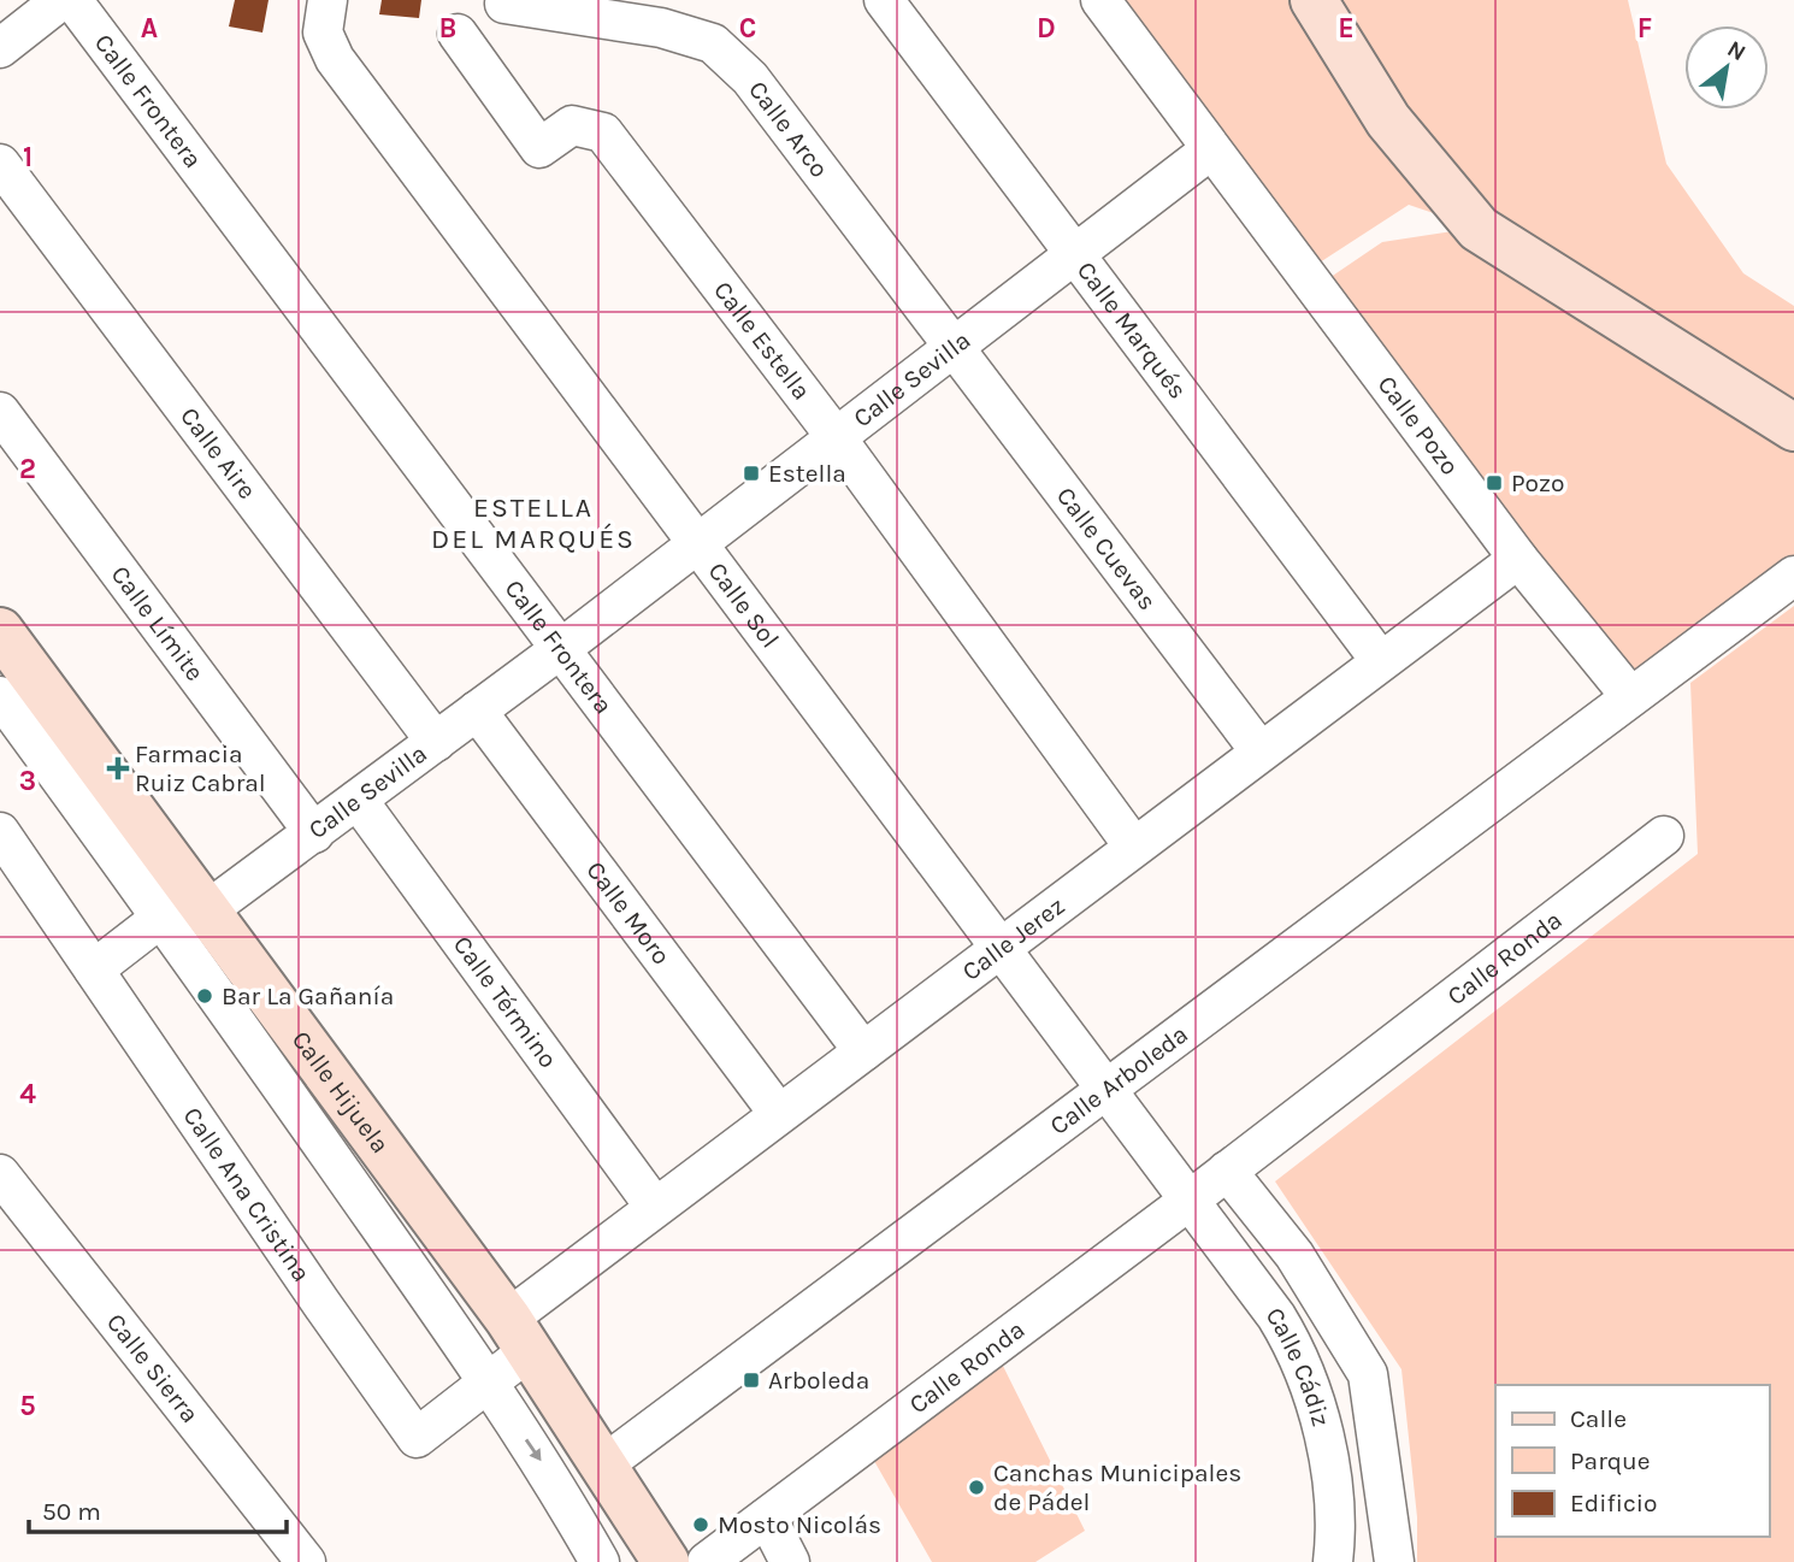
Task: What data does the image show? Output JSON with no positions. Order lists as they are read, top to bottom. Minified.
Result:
{"streets":{"street":["Calle Frontera","Calle Arco","Calle Marqués","Calle Estella","Calle Sevilla","Calle Pozo","Calle Aire","Calle Cuevas","Calle Sol","Calle Límite","Calle Moro","Calle Jerez","Calle Ronda","Calle Término","Calle Arboleda","Calle Hijuela","Calle Ana Cristina","Calle Sierra","Calle Cádiz"]},"crossings":[["Calle Frontera","Calle Sevilla"],["Calle Frontera","Calle Jerez"],["Calle Arco","Calle Sevilla"],["Calle Arco","Calle Cuevas"],["Calle Marqués","Calle Sevilla"],["Calle Marqués","Calle Jerez"],["Calle Estella","Calle Sevilla"],["Calle Estella","Calle Jerez"],["Calle Sevilla","Calle Pozo"],["Calle Sevilla","Calle Aire"],["Calle Sevilla","Calle Cuevas"],["Calle Sevilla","Calle Sol"],["Calle Sevilla","Calle Límite"],["Calle Sevilla","Calle Moro"],["Calle Sevilla","Calle Término"],["Calle Sevilla","Calle Hijuela"],["Calle Pozo","Calle Jerez"],["Calle Pozo","Calle Arboleda"],["Calle Cuevas","Calle Jerez"],["Calle Sol","Calle Jerez"],["Calle Sol","Calle Ronda"],["Calle Sol","Calle Arboleda"],["Calle Sol","Calle Cádiz"],["Calle Moro","Calle Jerez"],["Calle Jerez","Calle Término"],["Calle Jerez","Calle Hijuela"],["Calle Jerez","Calle Ana Cristina"],["Calle Ronda","Calle Cádiz"],["Calle Arboleda","Calle Hijuela"],["Calle Hijuela","Calle Ana Cristina"]],"districts":["ESTELLA DEL MARQUÉS"],"places":{"transit":["Estella","Pozo","Arboleda"],"health":["Farmacia Ruiz Cabral"],"other":["Bar La Gañanía","Canchas Municipales de Pádel","Mosto Nicolás"]},"legend":["Calle","Parque","Edificio"],"scale_bar":"50 m","north":"top right","grid":{"columns":["A","B","C","D","E","F"],"rows":["1","2","3","4","5"]}}
